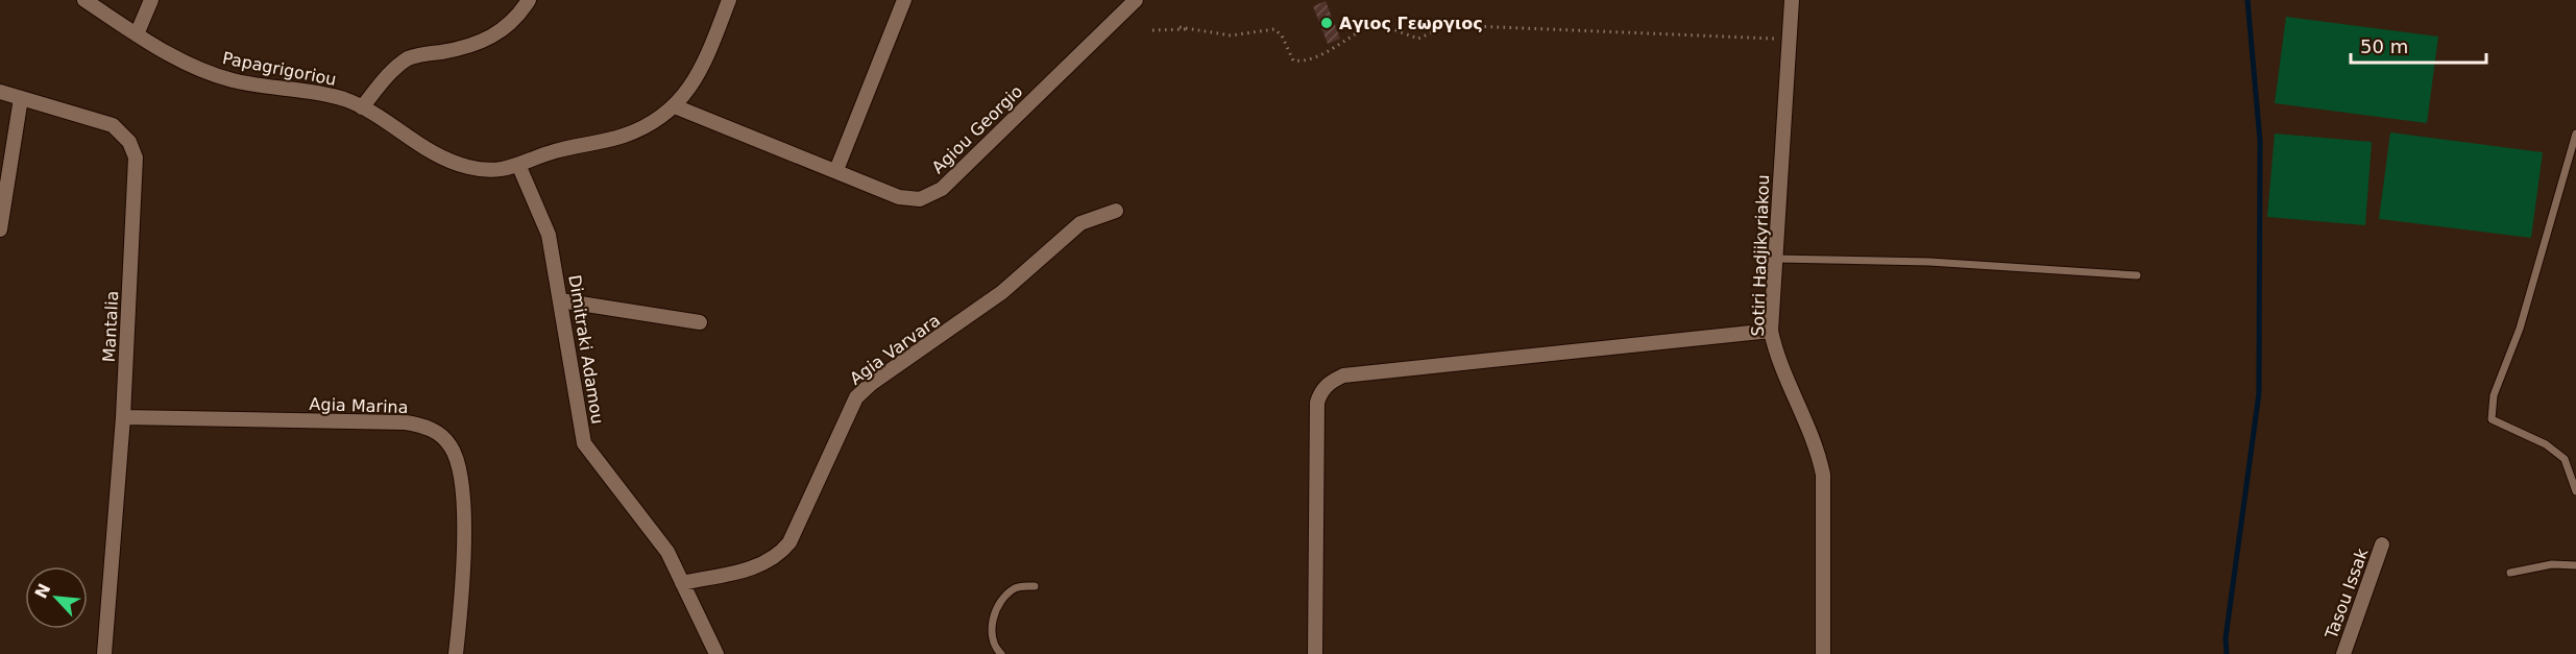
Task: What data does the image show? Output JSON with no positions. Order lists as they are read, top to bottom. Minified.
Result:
{"streets":{"street":["Papagrigoriou","Agiou Georgio","Sotiri Hadjikyriakou","Mantalia","Dimitraki Adamou","Agia Varvara","Agia Marina","Tasou Issak"]},"crossings":[["Papagrigoriou","Dimitraki Adamou"],["Mantalia","Agia Marina"],["Dimitraki Adamou","Agia Varvara"]],"places":["Αγιος Γεωργιος"],"scale_bar":"50 m","north":"top left"}
